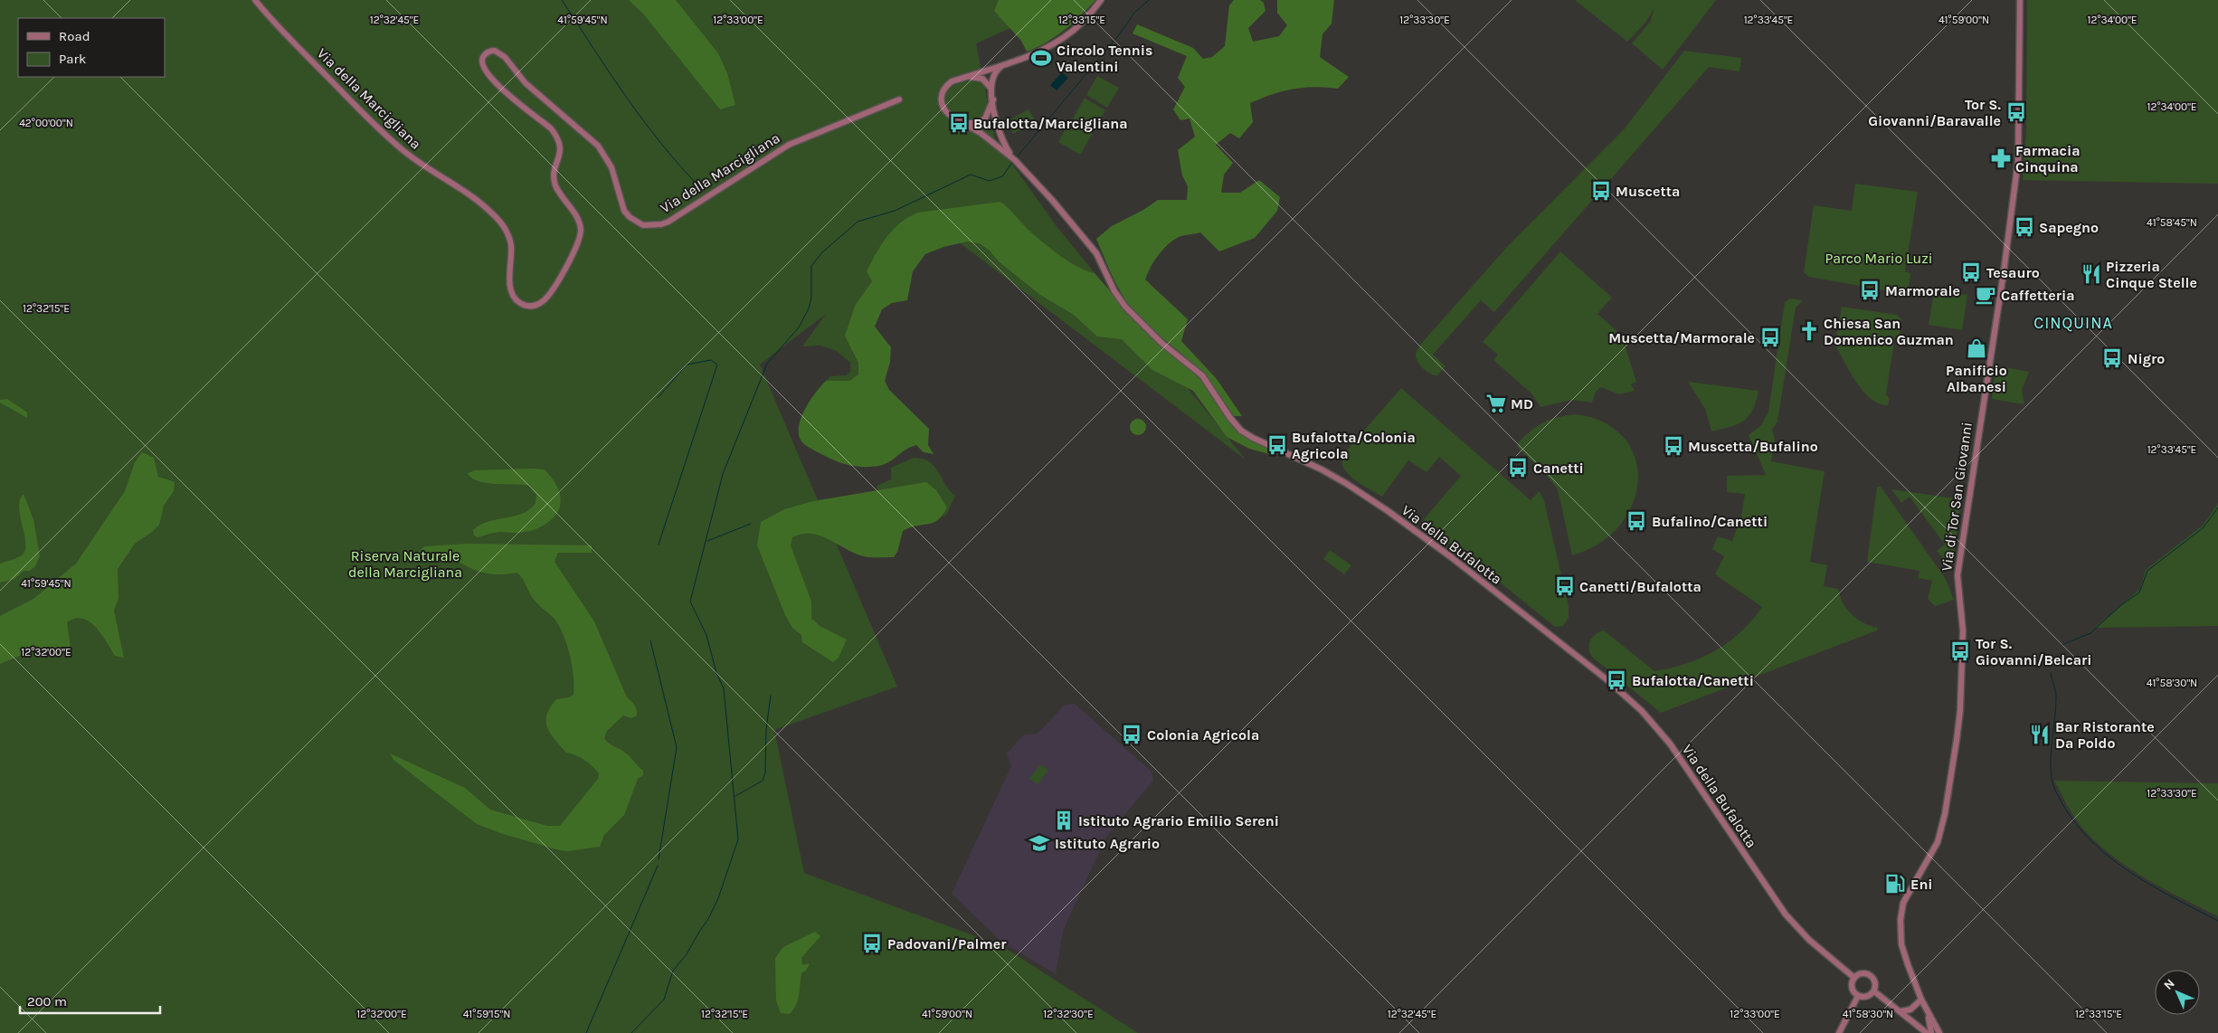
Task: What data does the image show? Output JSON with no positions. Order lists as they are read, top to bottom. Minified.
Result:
{"streets":{"street":["Via della Marcigliana","Via di Tor San Giovanni","Via della Bufalotta"]},"districts":["CINQUINA"],"parks":["Parco Mario Luzi","Riserva Naturale della Marcigliana"],"places":{"sports":["Circolo Tennis Valentini"],"bus stop":["Tor S. Giovanni/Baravalle","Bufalotta/Marcigliana","Muscetta","Sapegno","Tesauro","Marmorale","Muscetta/Marmorale","Nigro","Bufalotta/Colonia Agricola","Muscetta/Bufalino","Canetti","Bufalino/Canetti","Canetti/Bufalotta","Tor S. Giovanni/Belcari","Bufalotta/Canetti","Colonia Agricola","Padovani/Palmer"],"pharmacy":["Farmacia Cinquina"],"restaurant":["Pizzeria Cinque Stelle","Bar Ristorante Da Poldo"],"cafe":["Caffetteria"],"church":["Chiesa San Domenico Guzman"],"shop":["Panificio Albanesi"],"supermarket":["MD"],"building":["Istituto Agrario Emilio Sereni"],"school or university":["Istituto Agrario"],"fuel station":["Eni"]},"legend":["Road","Park"],"scale_bar":"200 m","north":"top left","coordinates":["12°32'45\"E","12°33'00\"E","12°33'15\"E","12°33'30\"E","12°33'45\"E","41°59'00\"N","41°59'45\"N","12°34'00\"E","42°00'00\"N","41°58'45\"N","12°32'15\"E","12°32'00\"E","41°58'30\"N","41°59'15\"N","12°32'30\"E"]}
